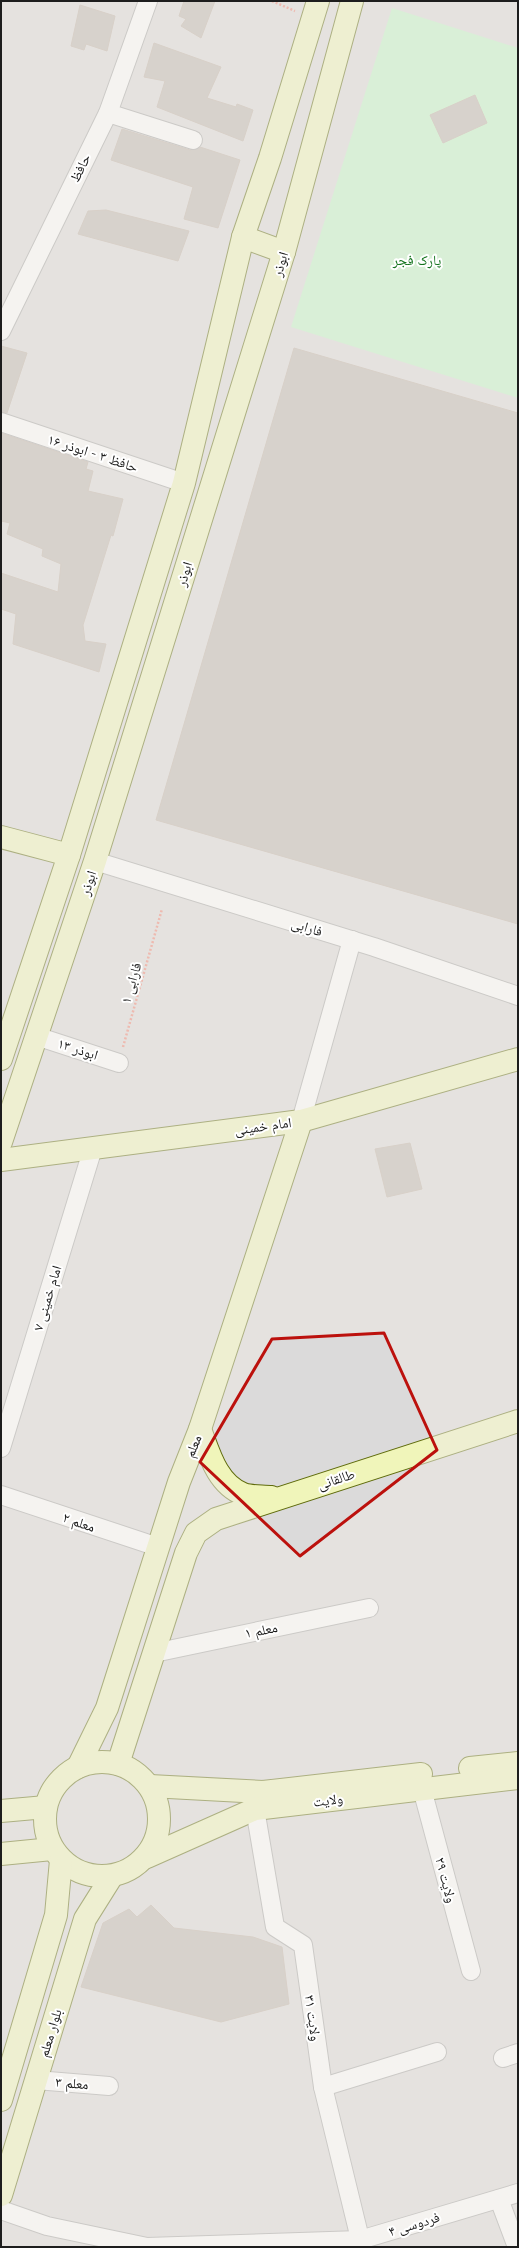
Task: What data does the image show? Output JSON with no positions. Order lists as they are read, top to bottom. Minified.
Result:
{"streets":{"main road":["ابوذر","امام خمینی","معلم","طالقانی","ولایت","بلوار معلم"],"street":["حافظ","حافظ ۳ - ابوذر ۱۶","فارابی","ابوذر ۱۳","امام خمینی ۷","معلم ۲","معلم ۱","ولایت ۲۹","ولایت ۳۱","معلم ۳","فردوسی ۴"],"path":["فارابی ۱"]},"crossings":[["ابوذر","حافظ ۳ - ابوذر ۱۶"],["ابوذر","فارابی"],["ابوذر","ابوذر ۱۳"],["فارابی ۱","ابوذر ۱۳"],["امام خمینی","امام خمینی ۷"],["امام خمینی","معلم"],["معلم","معلم ۲"],["معلم","ولایت"],["معلم","بلوار معلم"],["طالقانی","معلم ۱"],["ولایت","ولایت ۲۹"],["ولایت","ولایت ۳۱"],["ولایت","بلوار معلم"],["ولایت ۳۱","فردوسی ۴"],["بلوار معلم","معلم ۳"]],"parks":["پارک فجر"]}
